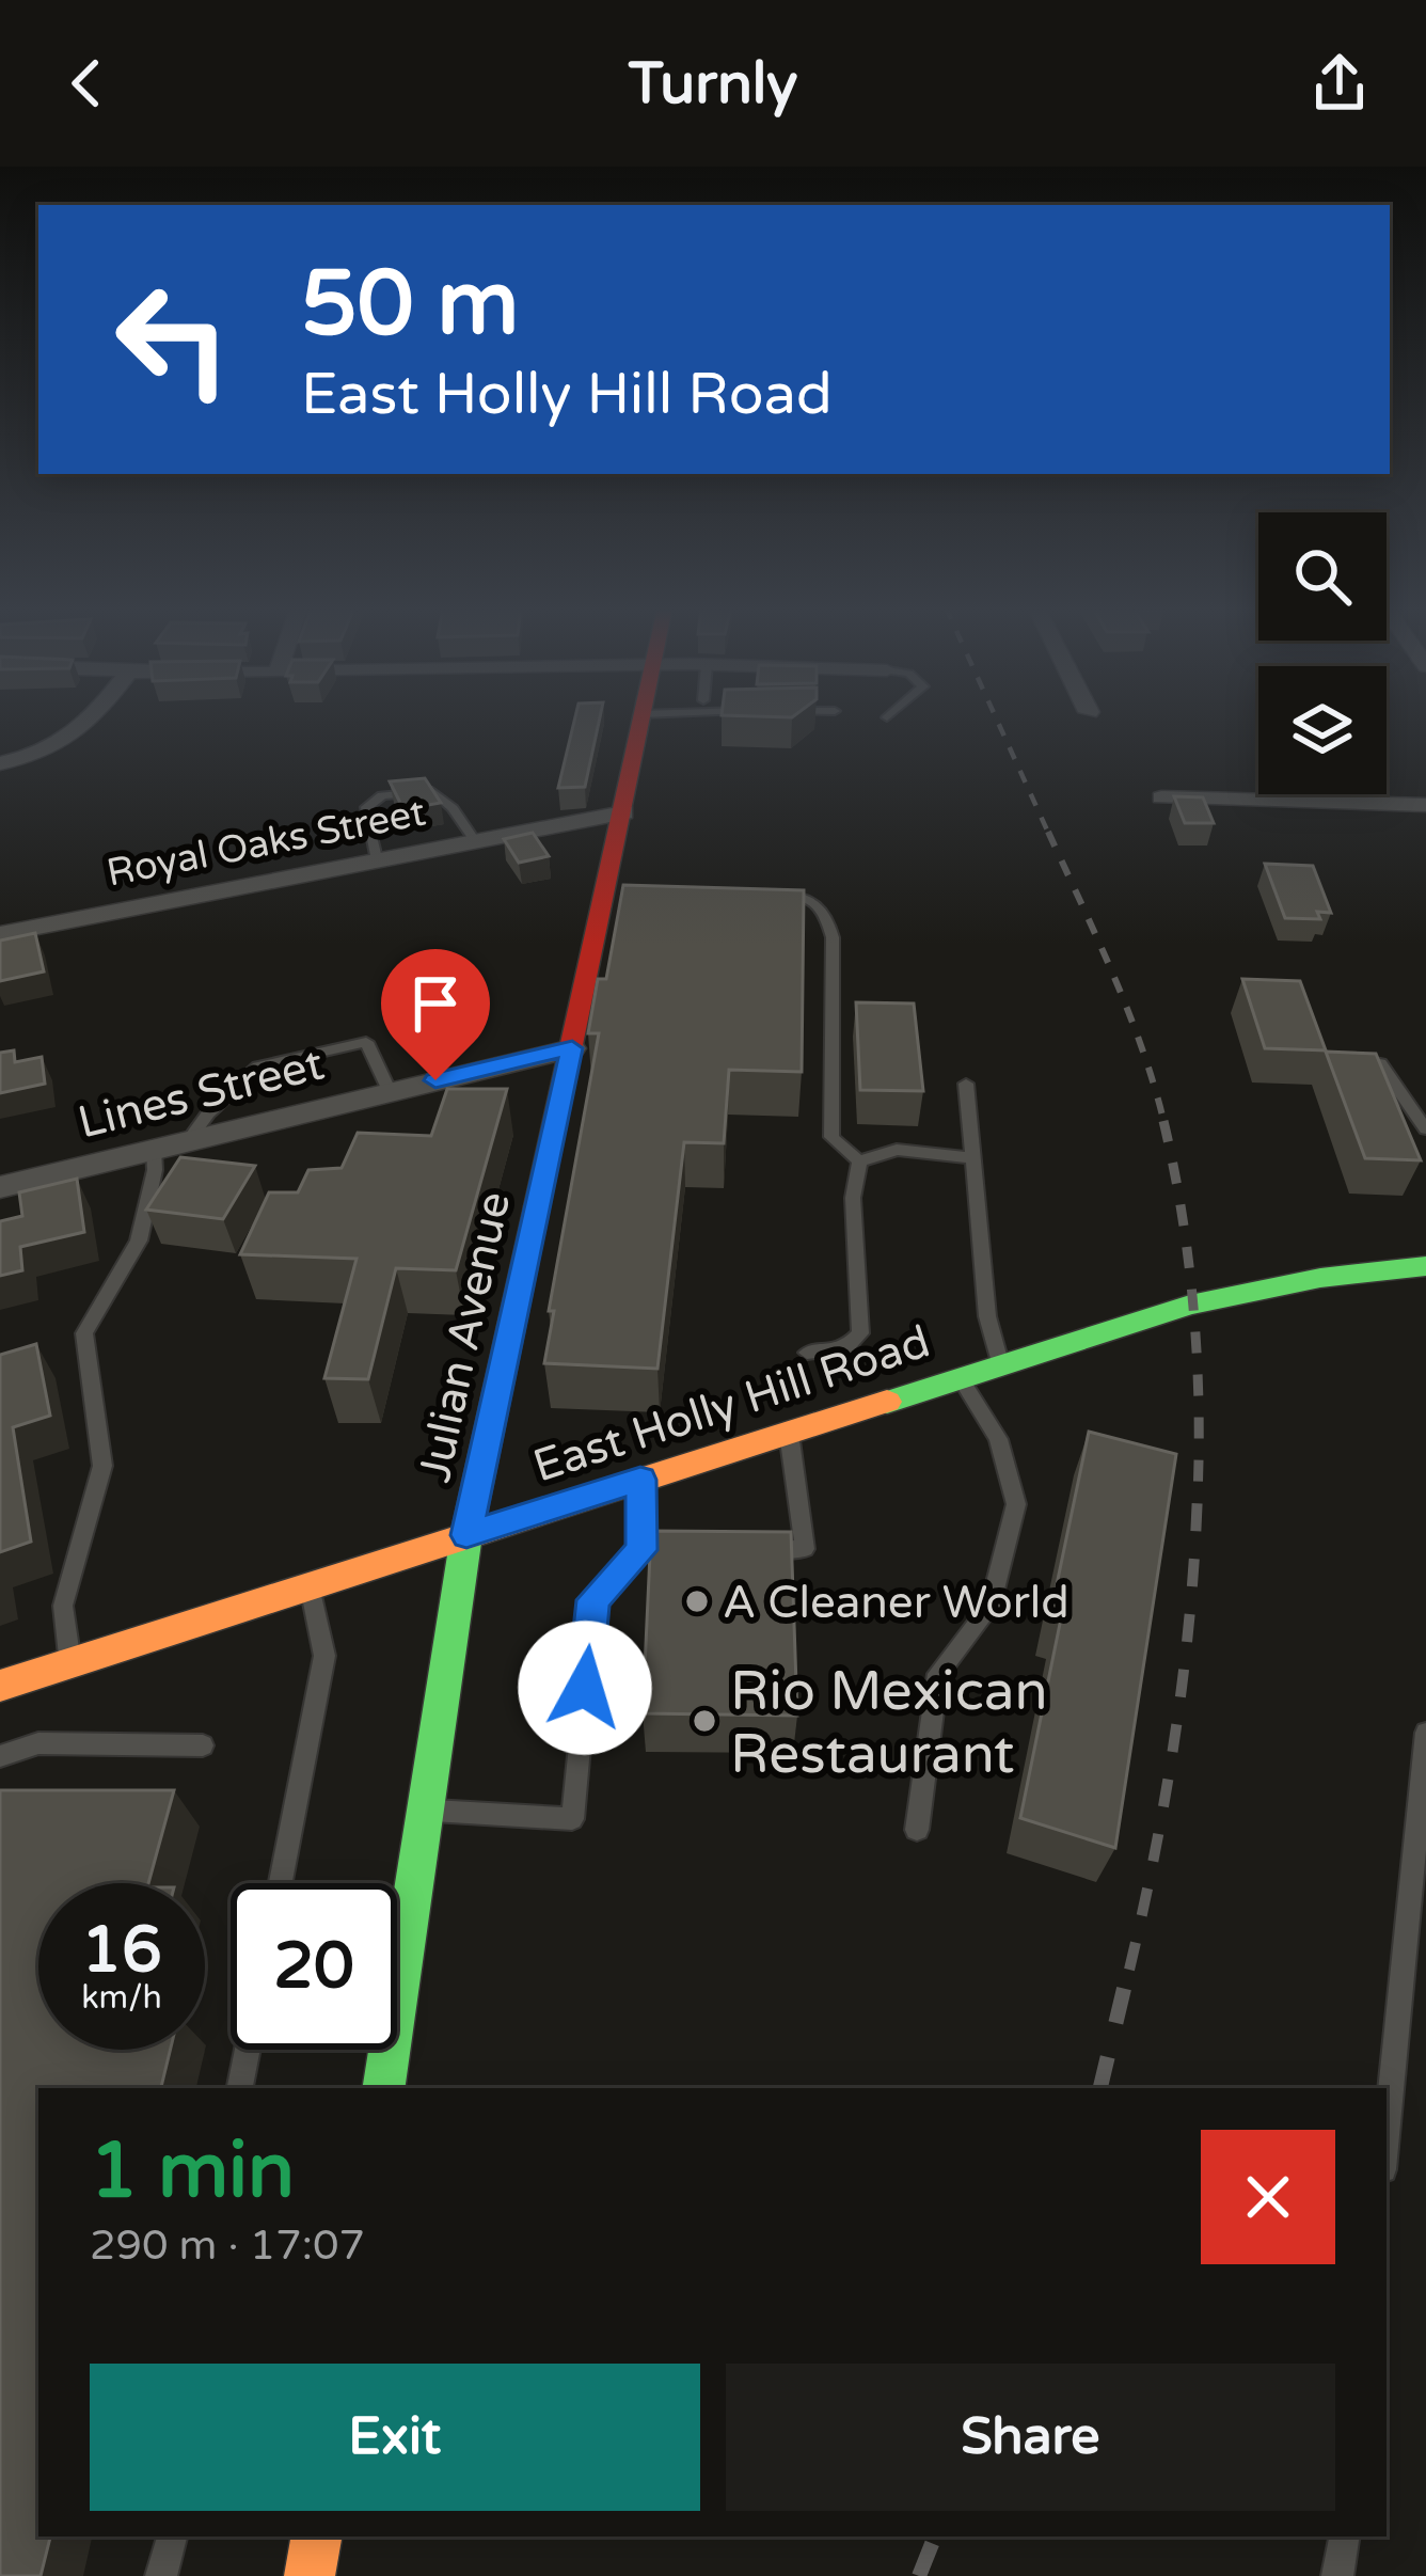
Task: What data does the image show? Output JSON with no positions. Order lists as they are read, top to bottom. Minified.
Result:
{"streets":{"street":["Royal Oaks Street","Lines Street","Julian Avenue","East Holly Hill Road"]},"crossings":[["Royal Oaks Street","Julian Avenue"],["Lines Street","Julian Avenue"],["Julian Avenue","East Holly Hill Road"]],"places":["A Cleaner World","Rio Mexican Restaurant"],"page":{"header":"Turnly","turn":["50 m","East Holly Hill Road"],"speed":"16 km/h","limit":"20","heading":["1 min","290 m · 17:07"],"buttons":["Exit","Share"]}}
